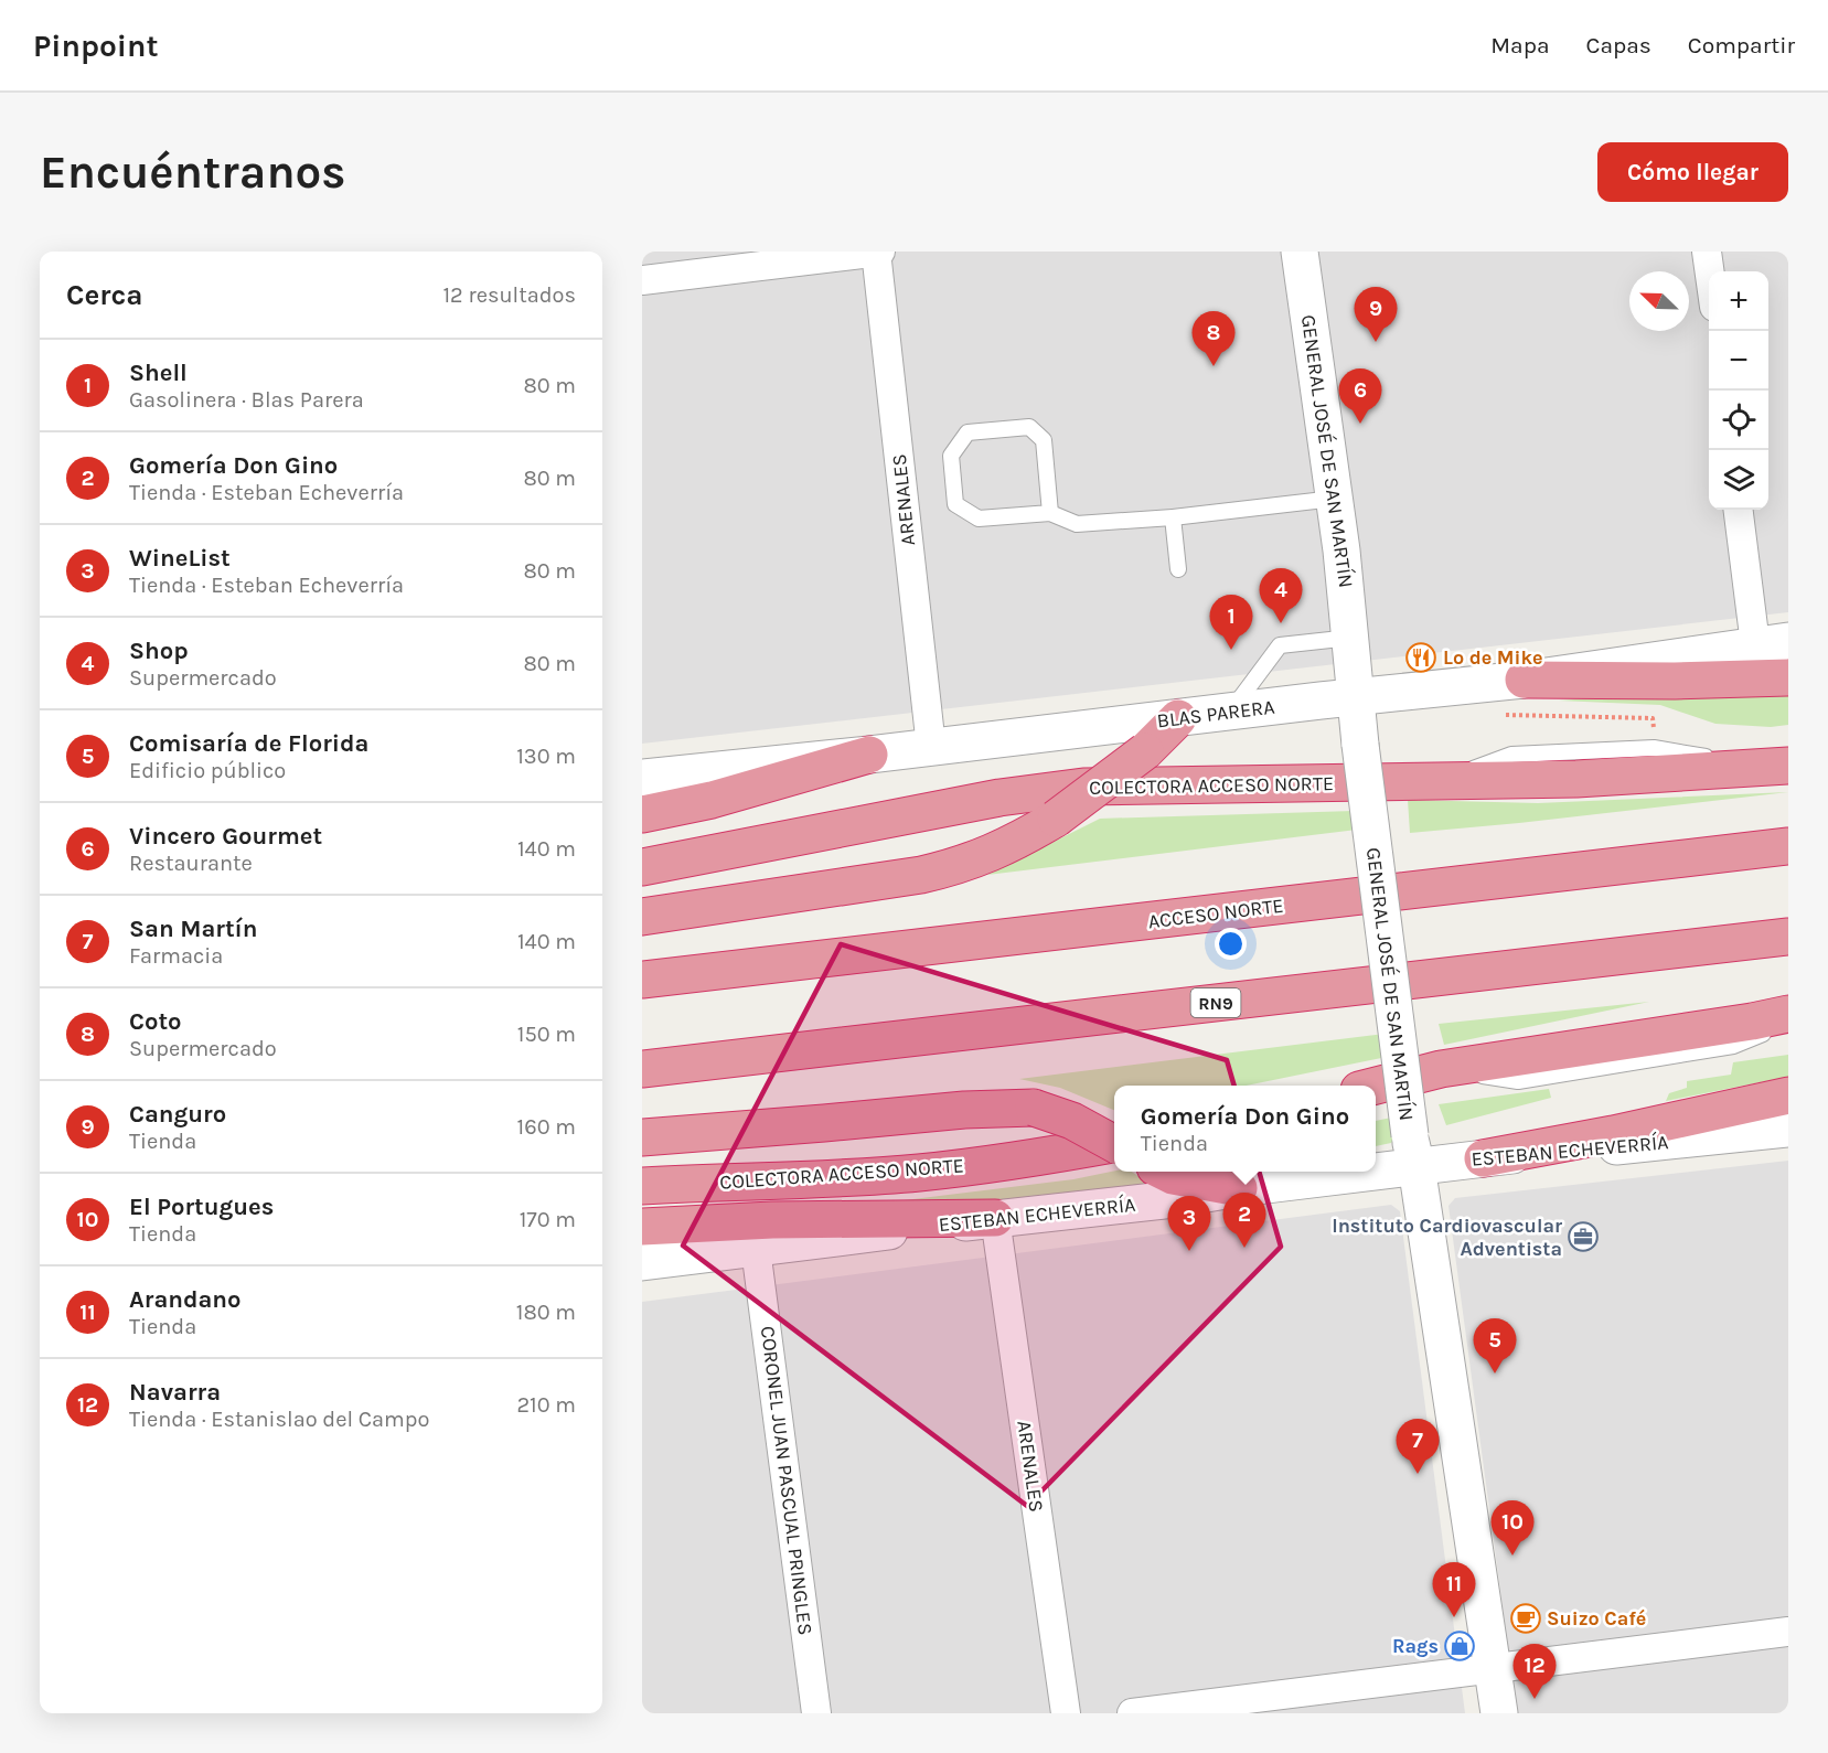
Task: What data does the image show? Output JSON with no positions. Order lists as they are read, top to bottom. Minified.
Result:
{"streets":{"highway":["COLECTORA ACCESO NORTE","ACCESO NORTE","RN9"],"street":["GENERAL JOSÉ DE SAN MARTÍN","ARENALES","BLAS PARERA","ESTEBAN ECHEVERRÍA","CORONEL JUAN PASCUAL PRINGLES"]},"crossings":[["GENERAL JOSÉ DE SAN MARTÍN","BLAS PARERA"],["GENERAL JOSÉ DE SAN MARTÍN","ESTEBAN ECHEVERRÍA"],["ARENALES","BLAS PARERA"],["ARENALES","ESTEBAN ECHEVERRÍA"],["ESTEBAN ECHEVERRÍA","CORONEL JUAN PASCUAL PRINGLES"]],"places":{"restaurant":["Lo de Mike"],"office":["Instituto Cardiovascular Adventista"],"cafe":["Suizo Café"],"shop":["Rags"]},"north":"top left","page":{"header":"Pinpoint","nav":["Mapa","Capas","Compartir"],"buttons":"Cómo llegar","title":"Encuéntranos","heading":["Cerca","12 resultados"],"map_buttons":["+","−"],"pins":["9","8","6","4","1","2","3","5","7","10","11","12"],"list":[{"mark":"1","name":"Shell","note":"Gasolinera · Blas Parera","value":"80 m"},{"mark":"2","name":"Gomería Don Gino","note":"Tienda · Esteban Echeverría","value":"80 m"},{"mark":"3","name":"WineList","note":"Tienda · Esteban Echeverría","value":"80 m"},{"mark":"4","name":"Shop","note":"Supermercado","value":"80 m"},{"mark":"5","name":"Comisaría de Florida","note":"Edificio público","value":"130 m"},{"mark":"6","name":"Vincero Gourmet","note":"Restaurante","value":"140 m"},{"mark":"7","name":"San Martín","note":"Farmacia","value":"140 m"},{"mark":"8","name":"Coto","note":"Supermercado","value":"150 m"},{"mark":"9","name":"Canguro","note":"Tienda","value":"160 m"},{"mark":"10","name":"El Portugues","note":"Tienda","value":"170 m"},{"mark":"11","name":"Arandano","note":"Tienda","value":"180 m"},{"mark":"12","name":"Navarra","note":"Tienda · Estanislao del Campo","value":"210 m"}],"popup":["Gomería Don Gino","Tienda"]}}
